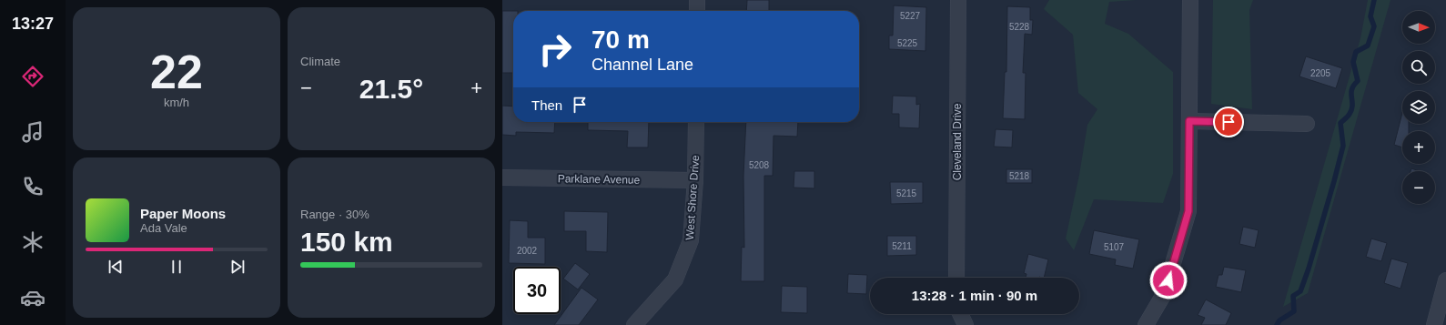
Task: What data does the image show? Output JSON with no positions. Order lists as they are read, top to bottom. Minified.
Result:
{"streets":{"street":["Cleveland Drive","Parklane Avenue","West Shore Drive"]},"crossings":[["Parklane Avenue","West Shore Drive"]],"house_numbers":["5227","5228","5225","2205","5208","5218","5215","5211","5107","2002"],"north":"right","page":{"tabs":"13:27","tile":[["22","km/h"],"Climate",["Range · 30%","150 km"]],"map_buttons":["+","−"],"turn":["70 m","Channel Lane"],"heat":["−","21.5°","+"],"then":"Then","song":["Paper Moons","Ada Vale"],"limit":"30","trip":"13:28 · 1 min · 90 m"}}
